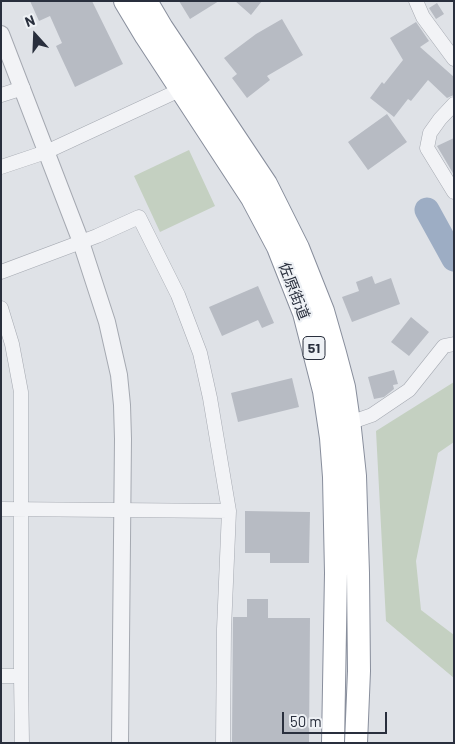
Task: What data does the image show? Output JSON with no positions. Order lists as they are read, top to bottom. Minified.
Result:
{"streets":{"highway":["佐原街道","51"]},"scale_bar":"50 m","north":"top"}
